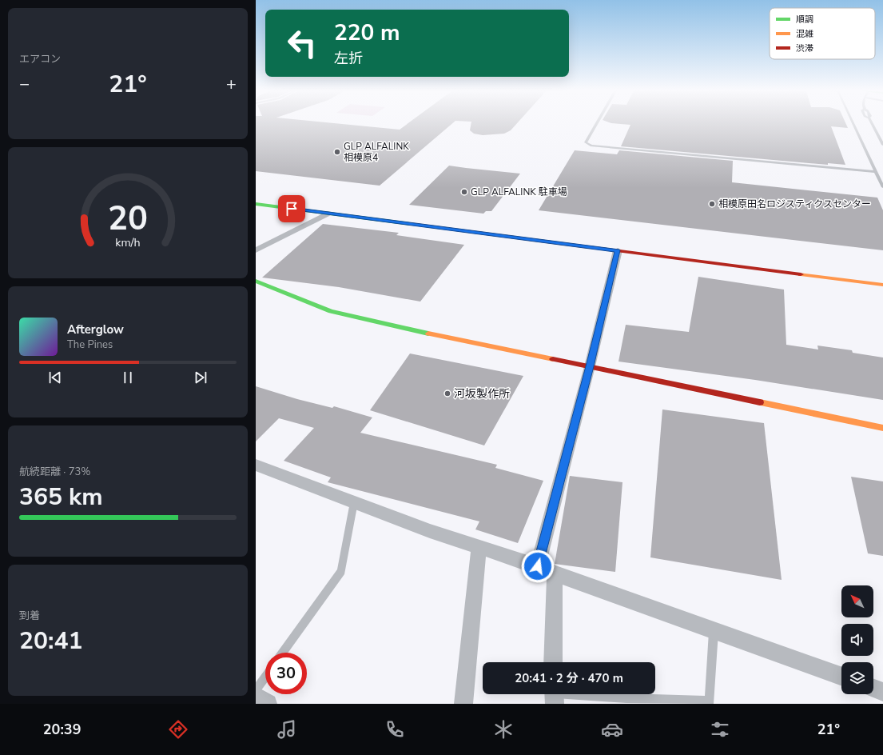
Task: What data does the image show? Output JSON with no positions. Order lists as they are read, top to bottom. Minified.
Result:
{"places":["GLP ALFALINK 相模原4","GLP ALFALINK 駐車場","相模原田名ロジスティクスセンター","河坂製作所"],"legend":["順調","混雑","渋滞"],"north":"top left","page":{"tile":["エアコン",["航続距離 · 73%","365 km"],["到着","20:41"]],"turn":["220 m","左折"],"heat":["−","21°","+"],"song":["Afterglow","The Pines"],"limit":"30","trip":"20:41 · 2 分 · 470 m","tabs":["20:39","21°"],"gauge":["20","km/h"]}}
